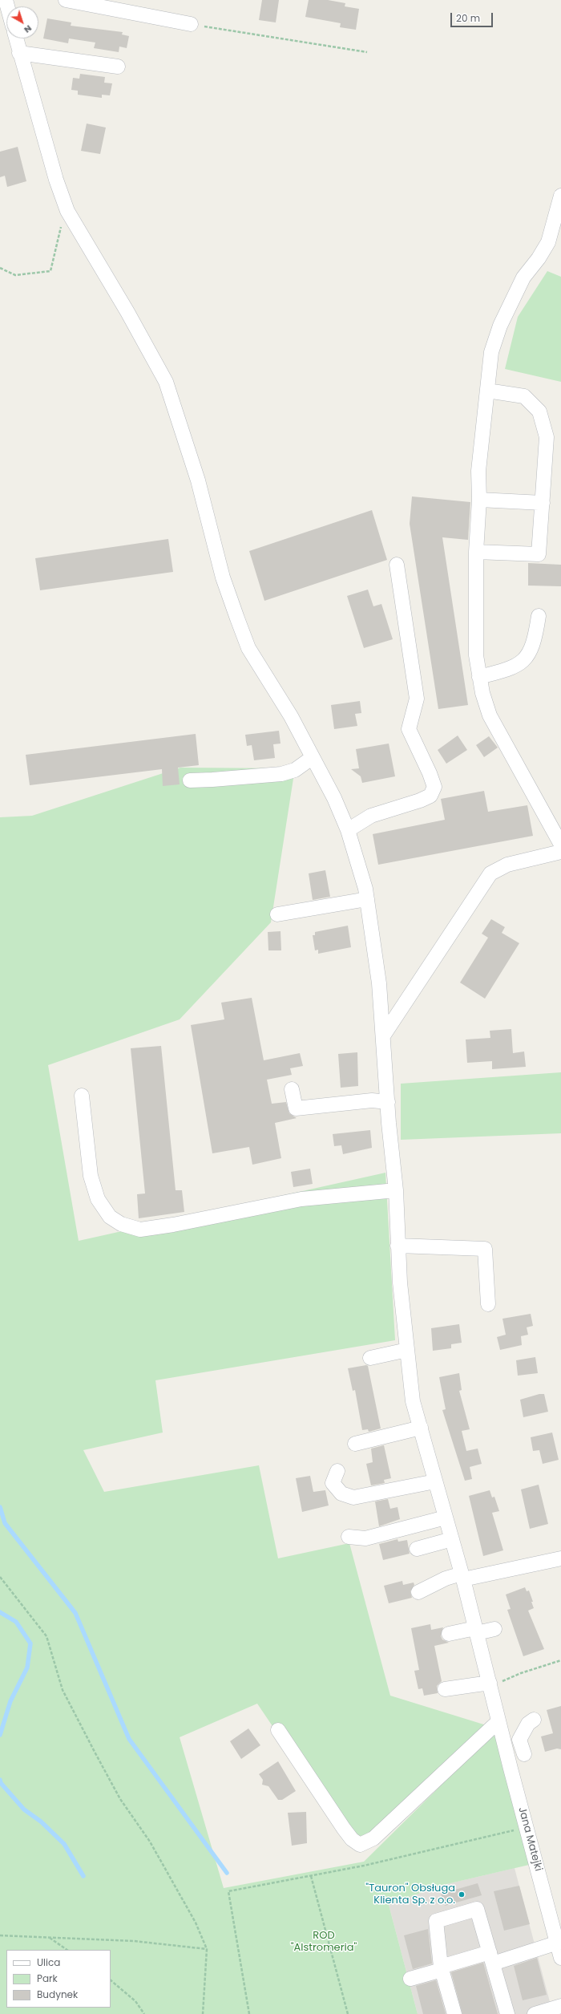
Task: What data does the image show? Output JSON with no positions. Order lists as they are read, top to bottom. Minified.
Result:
{"streets":{"street":["Jana Matejki"]},"parks":["ROD \"Alstromeria\""],"places":["\"Tauron\" Obsługa Klienta Sp. z o.o."],"legend":["Ulica","Park","Budynek"],"scale_bar":"20 m","north":"bottom right"}
